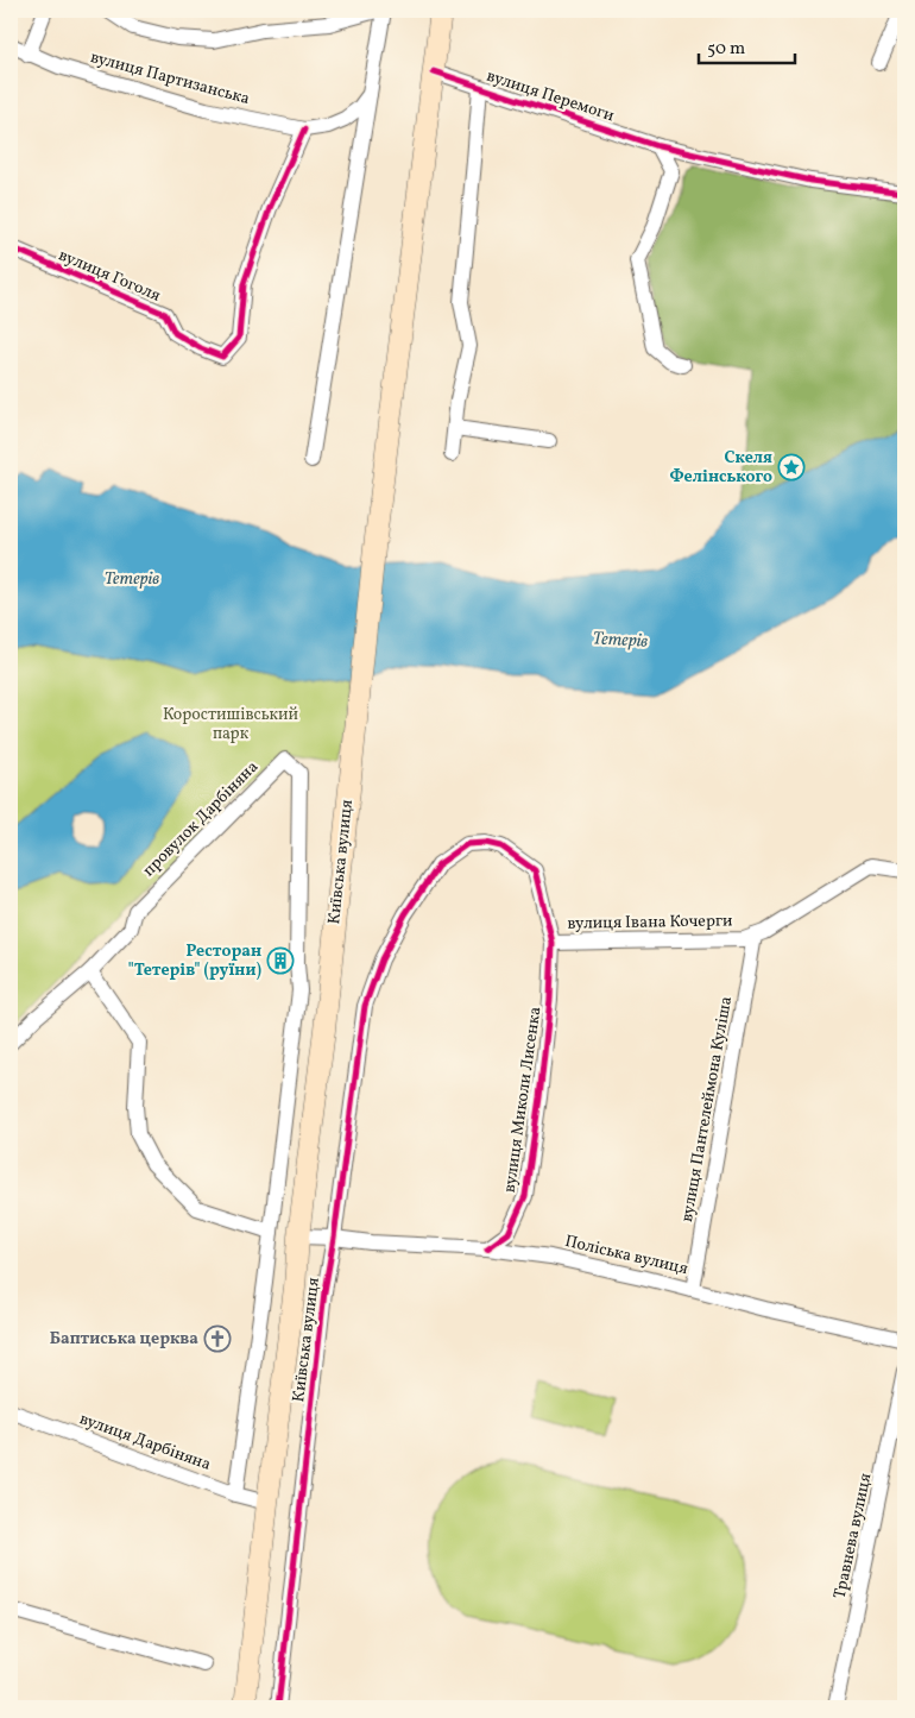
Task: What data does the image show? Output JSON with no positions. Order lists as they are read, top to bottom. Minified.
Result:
{"streets":{"main road":["Київська вулиця"],"street":["вулиця Партизанська","вулиця Перемоги","вулиця Гоголя","провулок Дарбіняна","вулиця Івана Кочерги","вулиця Миколи Лисенка","вулиця Пантелеймона Куліша","Поліська вулиця","вулиця Дарбіняна","Травнева вулиця"]},"crossings":[["вулиця Партизанська","вулиця Гоголя"],["вулиця Перемоги","Київська вулиця"],["Київська вулиця","вулиця Миколи Лисенка"],["Київська вулиця","Поліська вулиця"],["Київська вулиця","вулиця Дарбіняна"],["вулиця Івана Кочерги","вулиця Миколи Лисенка"],["вулиця Івана Кочерги","вулиця Пантелеймона Куліша"],["вулиця Миколи Лисенка","Поліська вулиця"],["вулиця Пантелеймона Куліша","Поліська вулиця"]],"water":["Тетерів"],"parks":["Коростишівський парк"],"places":{"place":["Скеля Фелінського"],"building":["Ресторан \"Тетерів\" (руїни)"],"church":["Баптиська церква"]},"scale_bar":"50 m"}
